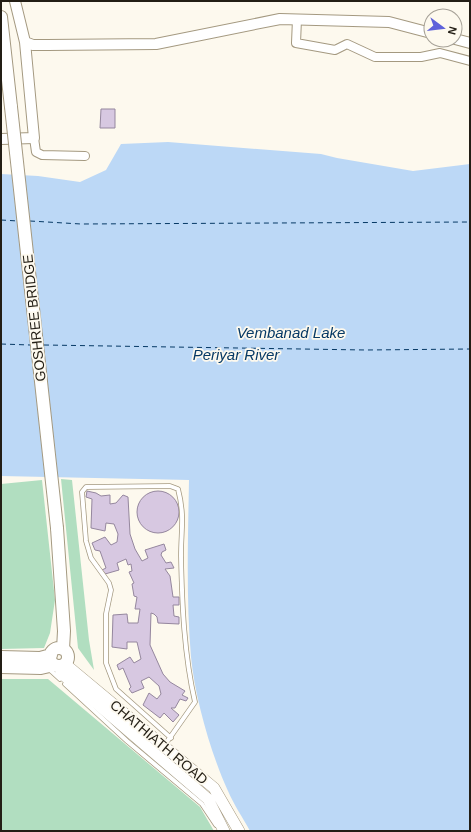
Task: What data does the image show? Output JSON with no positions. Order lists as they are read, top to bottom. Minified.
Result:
{"streets":{"main road":["GOSHREE BRIDGE","CHATHIATH ROAD"]},"crossings":[["GOSHREE BRIDGE","CHATHIATH ROAD"]],"water":["Vembanad Lake","Periyar River"],"north":"right"}
